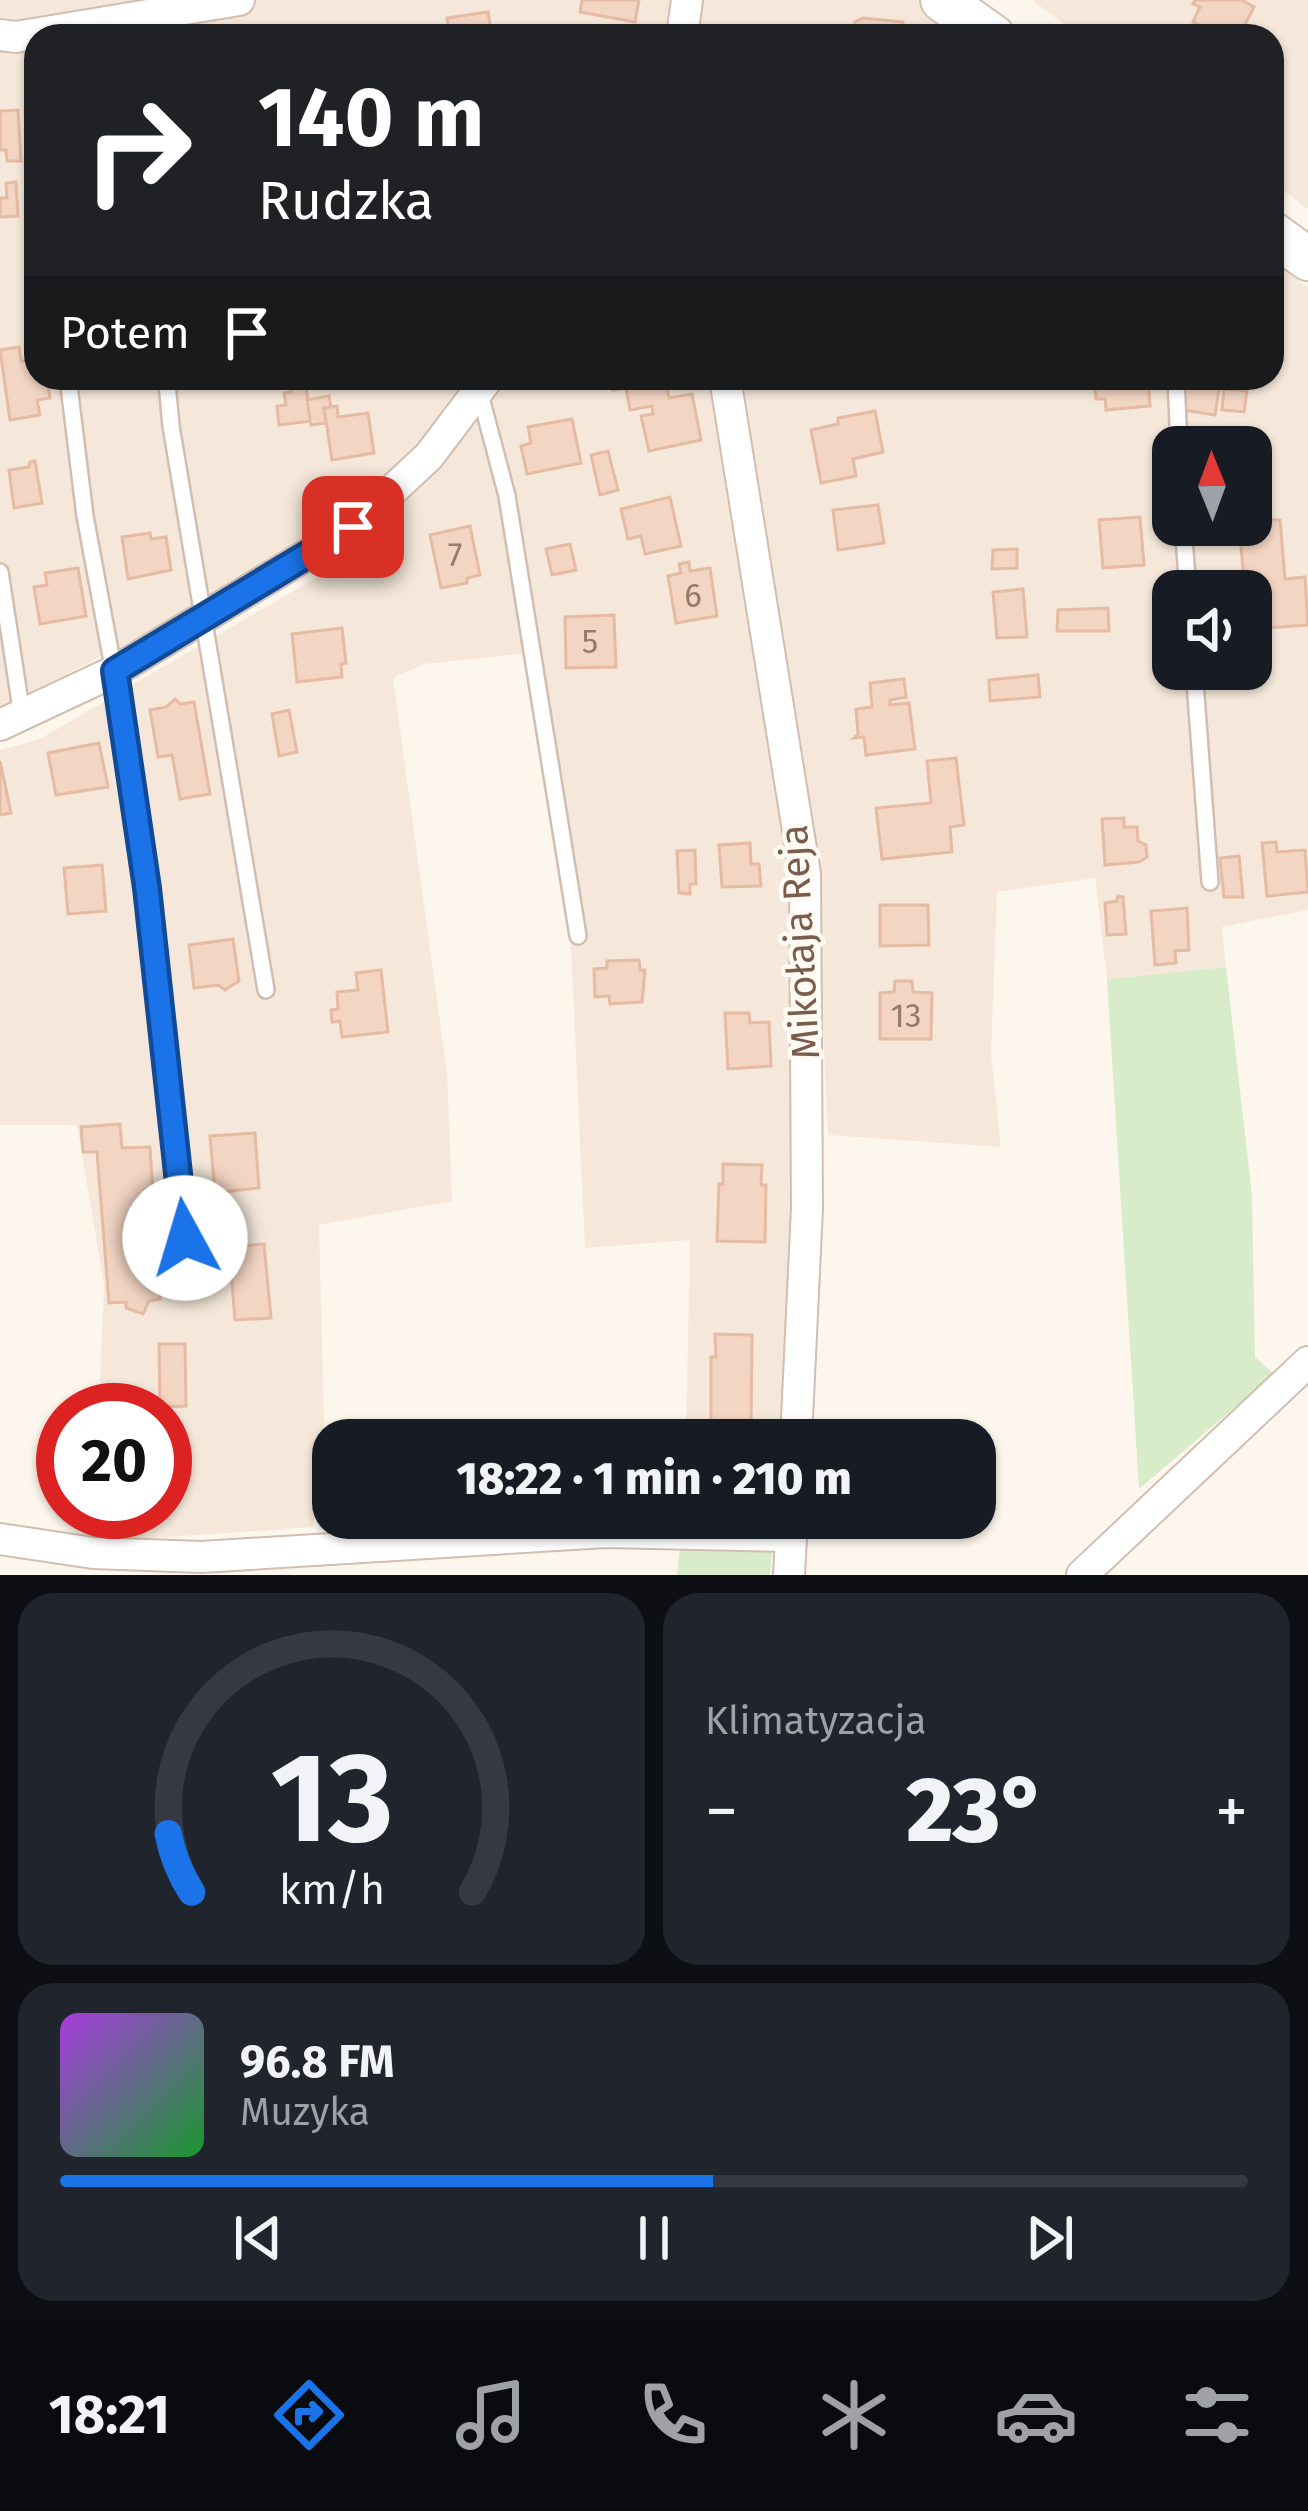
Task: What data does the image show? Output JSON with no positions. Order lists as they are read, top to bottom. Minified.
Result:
{"streets":{"street":["Mikołaja Reja"]},"house_numbers":["7","6","5","13"],"north":"top","page":{"turn":["140 m","Rudzka"],"then":"Potem","limit":"20","trip":"18:22 · 1 min · 210 m","tile":"Klimatyzacja","heat":["−","23°","+"],"song":["96.8 FM","Muzyka"],"tabs":"18:21","gauge":["13","km/h"]}}
